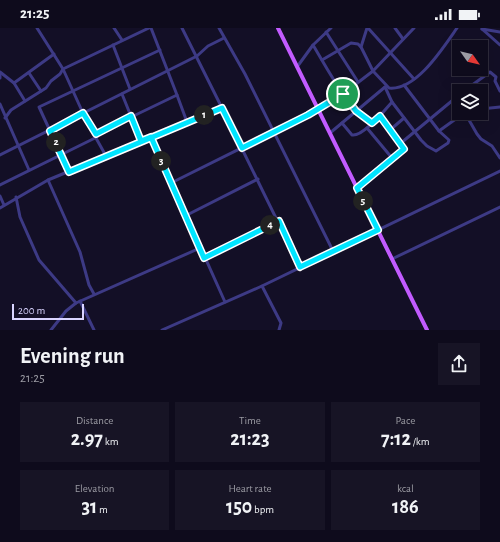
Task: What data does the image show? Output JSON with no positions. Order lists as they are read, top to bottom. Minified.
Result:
{"scale_bar":"200 m","north":"bottom right","page":{"status":"21:25","pins":["1","2","3","5","4"],"scale":"200 m","heading":["Evening run","21:25"],"stats":[["Distance","2.97 km"],["Time","21:23"],["Pace","7:12 /km"],["Elevation","31 m"],["Heart rate","150 bpm"],["kcal","186"]]}}
